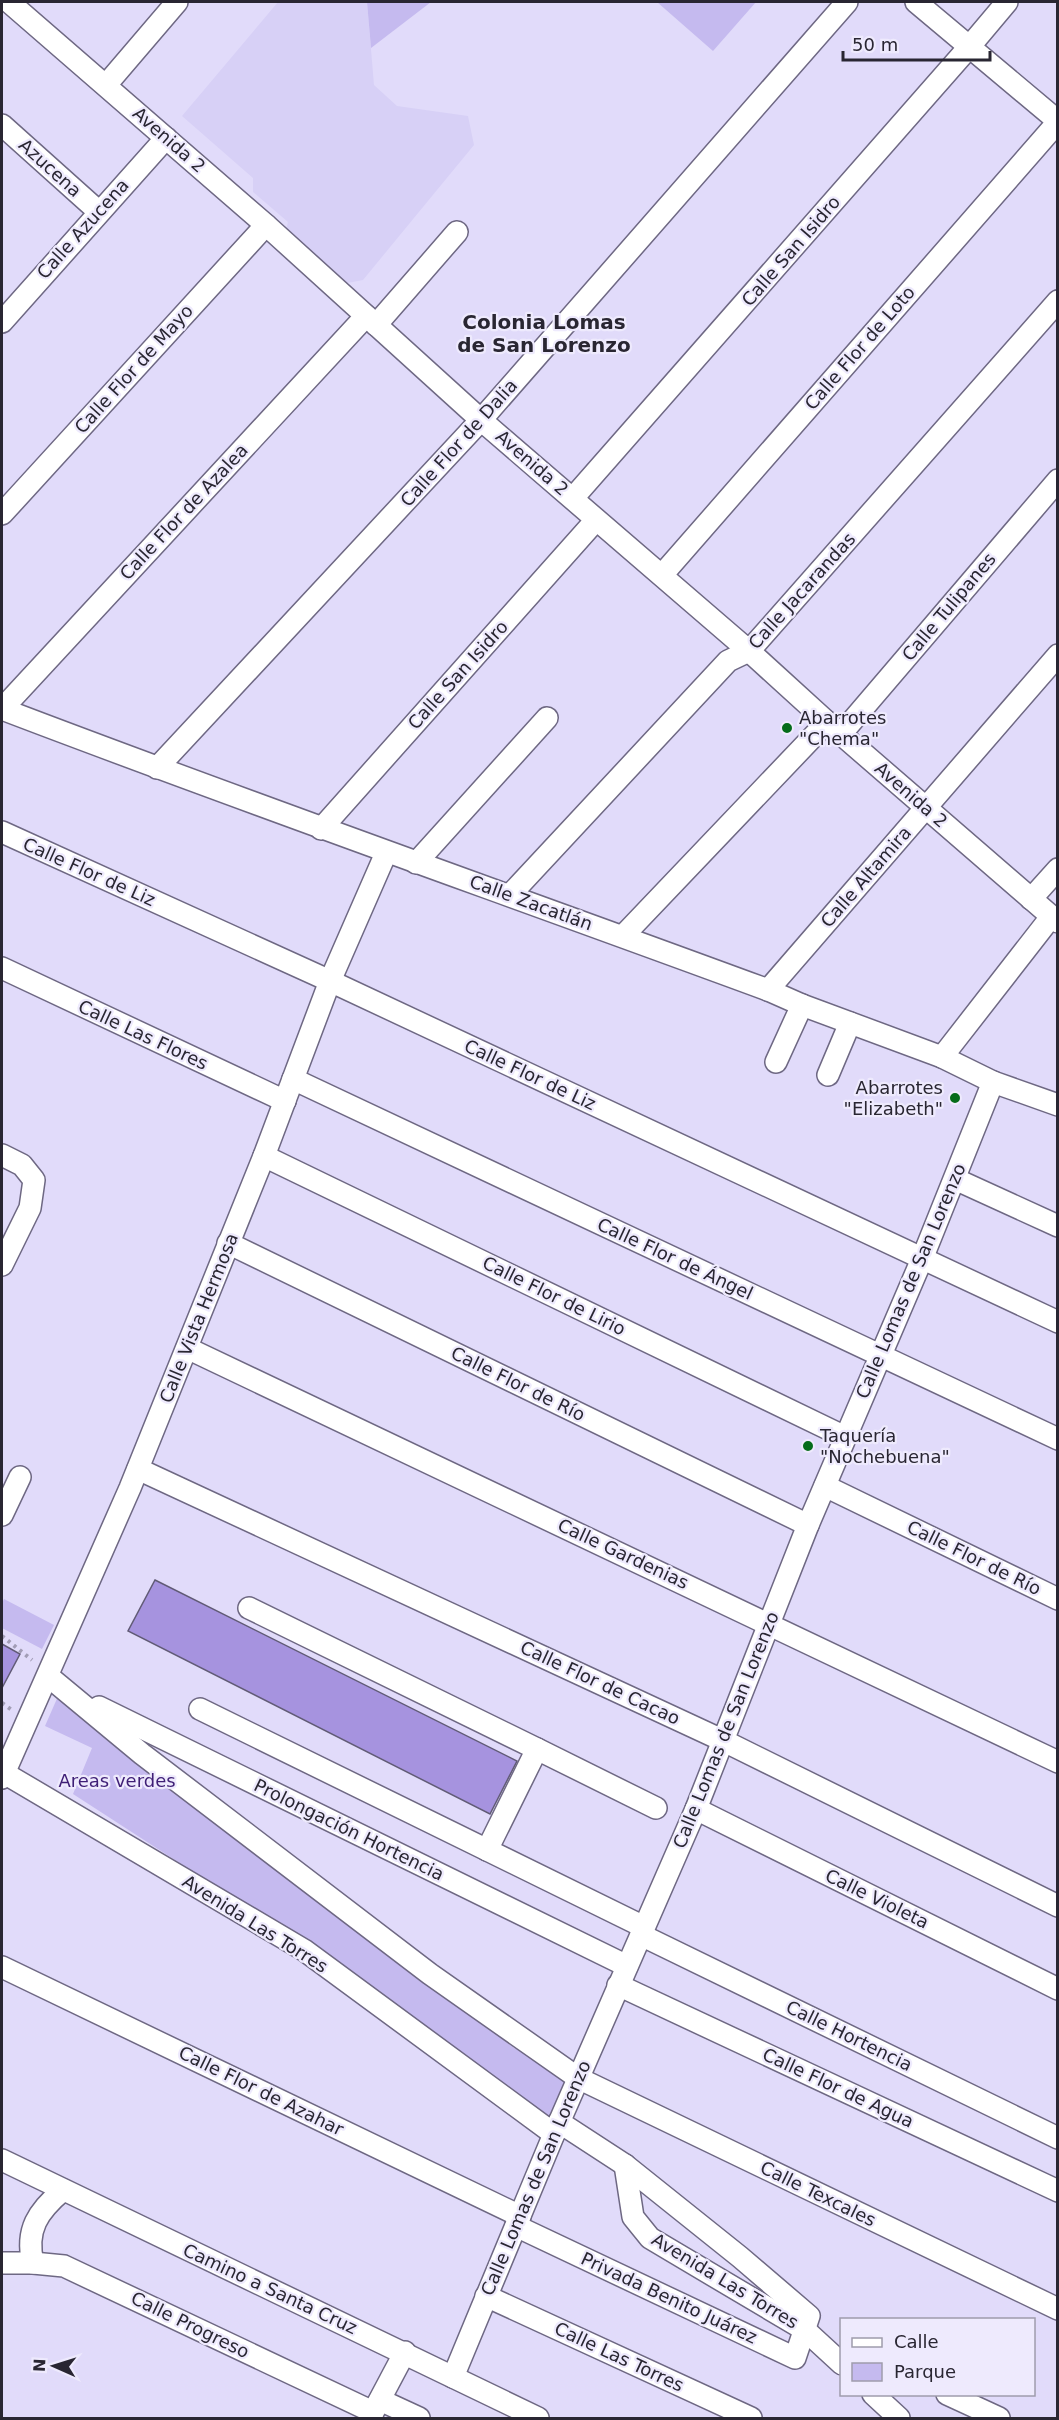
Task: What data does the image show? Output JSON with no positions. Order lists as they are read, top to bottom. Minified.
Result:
{"streets":{"street":["Avenida 2","Azucena","Calle Azucena","Calle San Isidro","Calle Flor de Loto","Calle Flor de Mayo","Calle Flor de Dalia","Calle Flor de Azalea","Calle Jacarandas","Calle Tulipanes","Calle Flor de Liz","Calle Altamira","Calle Zacatlán","Calle Las Flores","Calle Flor de Ángel","Calle Lomas de San Lorenzo","Calle Flor de Lirio","Calle Vista Hermosa","Calle Flor de Río","Calle Gardenias","Calle Flor de Cacao","Prolongación Hortencia","Calle Violeta","Avenida Las Torres","Calle Hortencia","Calle Flor de Agua","Calle Flor de Azahar","Calle Texcales","Camino a Santa Cruz","Privada Benito Juárez","Calle Progreso","Calle Las Torres"]},"crossings":[["Avenida 2","Calle Azucena"],["Avenida 2","Calle San Isidro"],["Avenida 2","Calle Flor de Loto"],["Avenida 2","Calle Flor de Mayo"],["Avenida 2","Calle Flor de Dalia"],["Avenida 2","Calle Flor de Azalea"],["Avenida 2","Calle Jacarandas"],["Avenida 2","Calle Tulipanes"],["Avenida 2","Calle Altamira"],["Azucena","Calle Azucena"],["Calle San Isidro","Calle Zacatlán"],["Calle Flor de Dalia","Calle Zacatlán"],["Calle Flor de Azalea","Calle Zacatlán"],["Calle Jacarandas","Calle Zacatlán"],["Calle Tulipanes","Calle Zacatlán"],["Calle Flor de Liz","Calle Lomas de San Lorenzo"],["Calle Flor de Liz","Calle Vista Hermosa"],["Calle Altamira","Calle Zacatlán"],["Calle Zacatlán","Calle Lomas de San Lorenzo"],["Calle Zacatlán","Calle Vista Hermosa"],["Calle Las Flores","Calle Vista Hermosa"],["Calle Flor de Ángel","Calle Lomas de San Lorenzo"],["Calle Flor de Ángel","Calle Vista Hermosa"],["Calle Lomas de San Lorenzo","Calle Flor de Lirio"],["Calle Lomas de San Lorenzo","Calle Flor de Río"],["Calle Lomas de San Lorenzo","Calle Gardenias"],["Calle Lomas de San Lorenzo","Calle Flor de Cacao"],["Calle Lomas de San Lorenzo","Prolongación Hortencia"],["Calle Lomas de San Lorenzo","Calle Violeta"],["Calle Lomas de San Lorenzo","Avenida Las Torres"],["Calle Lomas de San Lorenzo","Calle Hortencia"],["Calle Lomas de San Lorenzo","Calle Flor de Agua"],["Calle Lomas de San Lorenzo","Calle Flor de Azahar"],["Calle Lomas de San Lorenzo","Calle Texcales"],["Calle Lomas de San Lorenzo","Camino a Santa Cruz"],["Calle Lomas de San Lorenzo","Privada Benito Juárez"],["Calle Lomas de San Lorenzo","Calle Las Torres"],["Calle Flor de Lirio","Calle Vista Hermosa"],["Calle Vista Hermosa","Calle Flor de Río"],["Calle Vista Hermosa","Calle Gardenias"],["Calle Vista Hermosa","Calle Flor de Cacao"],["Calle Vista Hermosa","Avenida Las Torres"],["Prolongación Hortencia","Calle Texcales"],["Avenida Las Torres","Privada Benito Juárez"],["Calle Flor de Azahar","Privada Benito Juárez"]],"districts":["Colonia Lomas de San Lorenzo"],"parks":["Areas verdes"],"places":["Abarrotes \"Chema\"","Abarrotes \"Elizabeth\"","Taquería \"Nochebuena\""],"legend":["Calle","Parque"],"scale_bar":"50 m","north":"left"}
